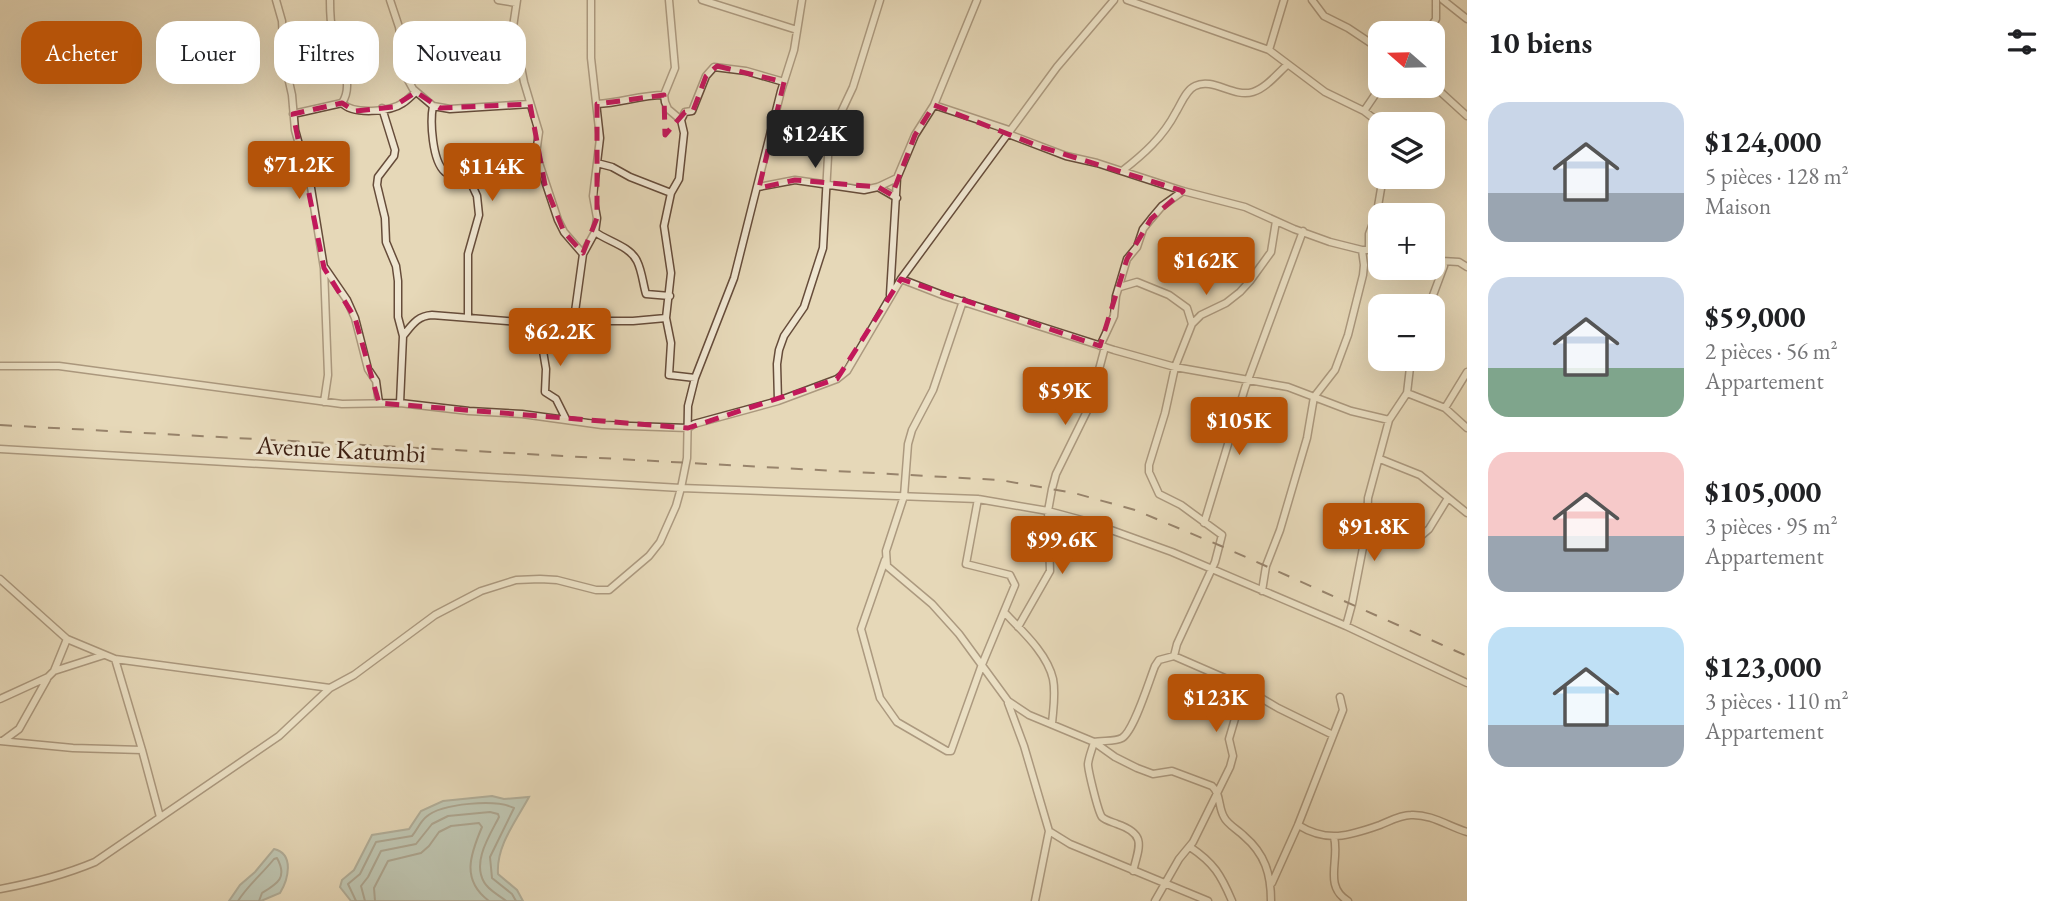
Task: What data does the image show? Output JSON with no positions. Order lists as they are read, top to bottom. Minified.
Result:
{"streets":{"street":["Avenue Katumbi"]},"north":"left","page":{"heading":"10 biens","map_buttons":["+","−"],"chip":["Acheter","Louer","Filtres","Nouveau"],"list":[{"name":"$124,000","note":"5 pièces · 128 m² · Maison"},{"name":"$59,000","note":"2 pièces · 56 m² · Appartement"},{"name":"$105,000","note":"3 pièces · 95 m² · Appartement"},{"name":"$123,000","note":"3 pièces · 110 m² · Appartement"}],"price":["$124K","$71.2K","$114K","$162K","$62.2K","$59K","$105K","$91.8K","$99.6K","$123K"]}}
